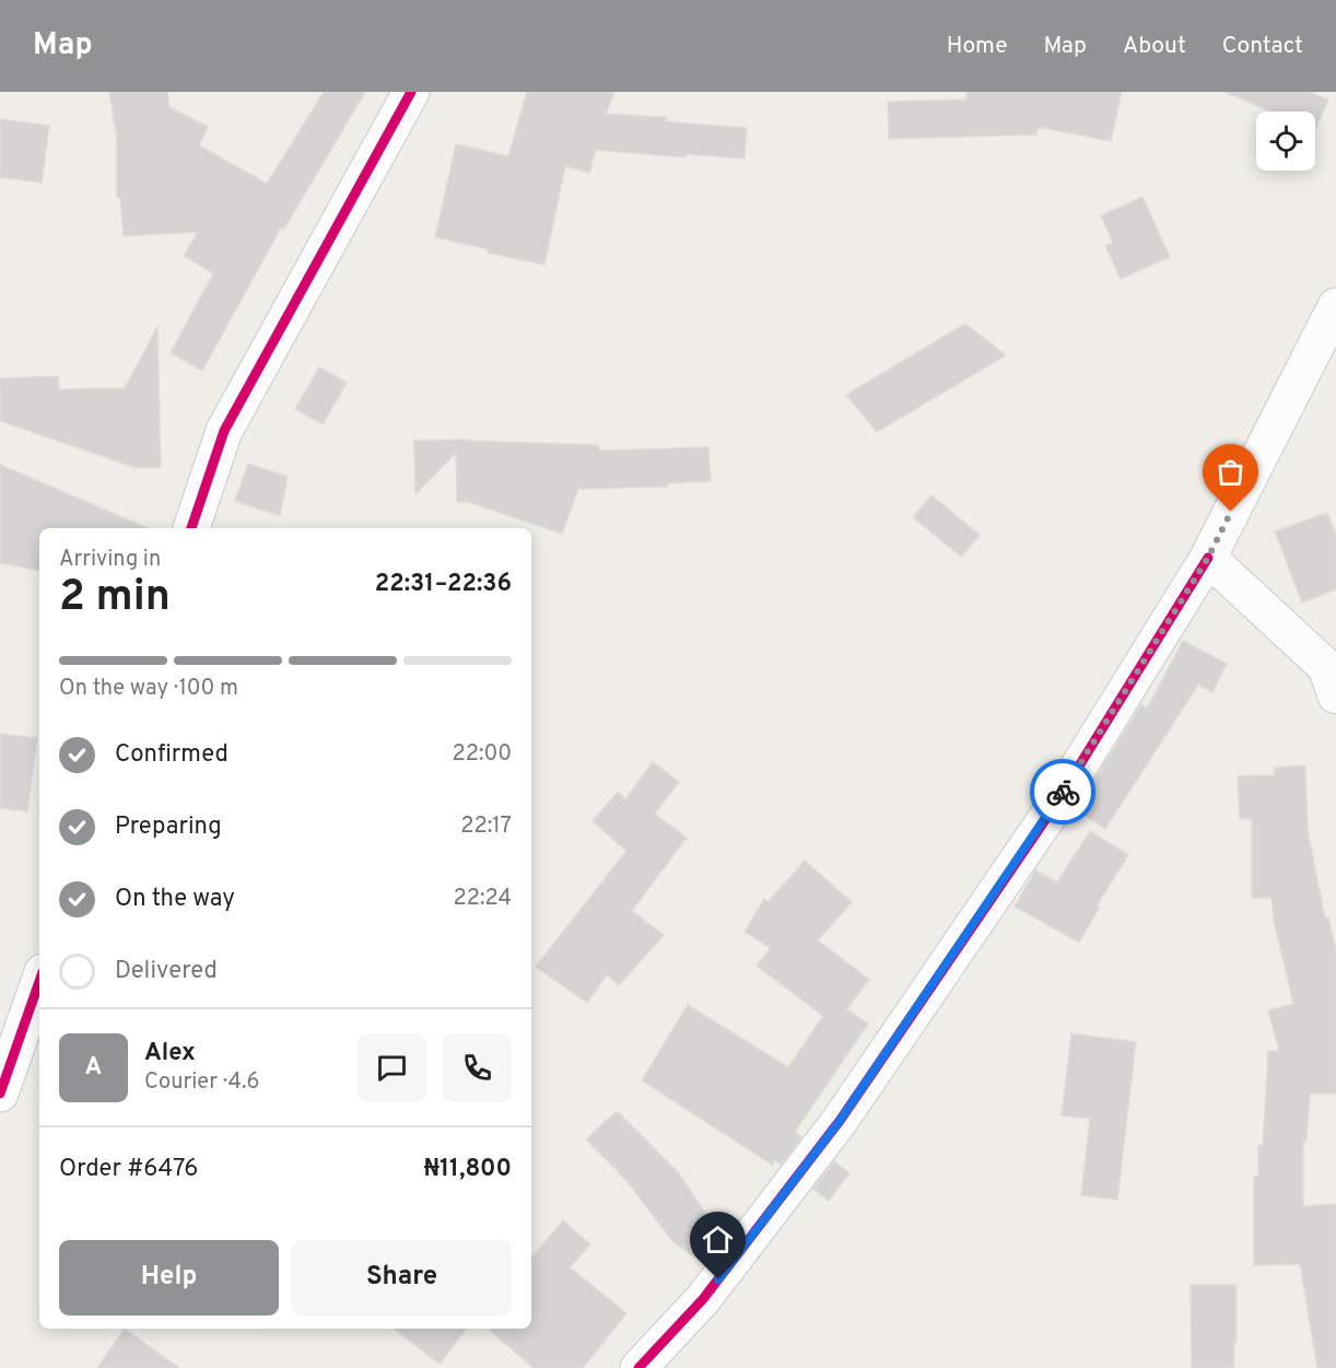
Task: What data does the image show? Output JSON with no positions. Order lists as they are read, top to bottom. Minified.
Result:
{"page":{"header":"Map","nav":["Home","Map","About","Contact"],"heading":["2 min","Arriving in","22:31–22:36"],"panel":["Alex","Courier · 4.6","Order #6476","₦11,800"],"bar":"On the way · 100 m","list":[["Confirmed","22:00"],["Preparing","22:17"],["On the way","22:24"],"Delivered"],"round":"A","buttons":["Help","Share"]}}
